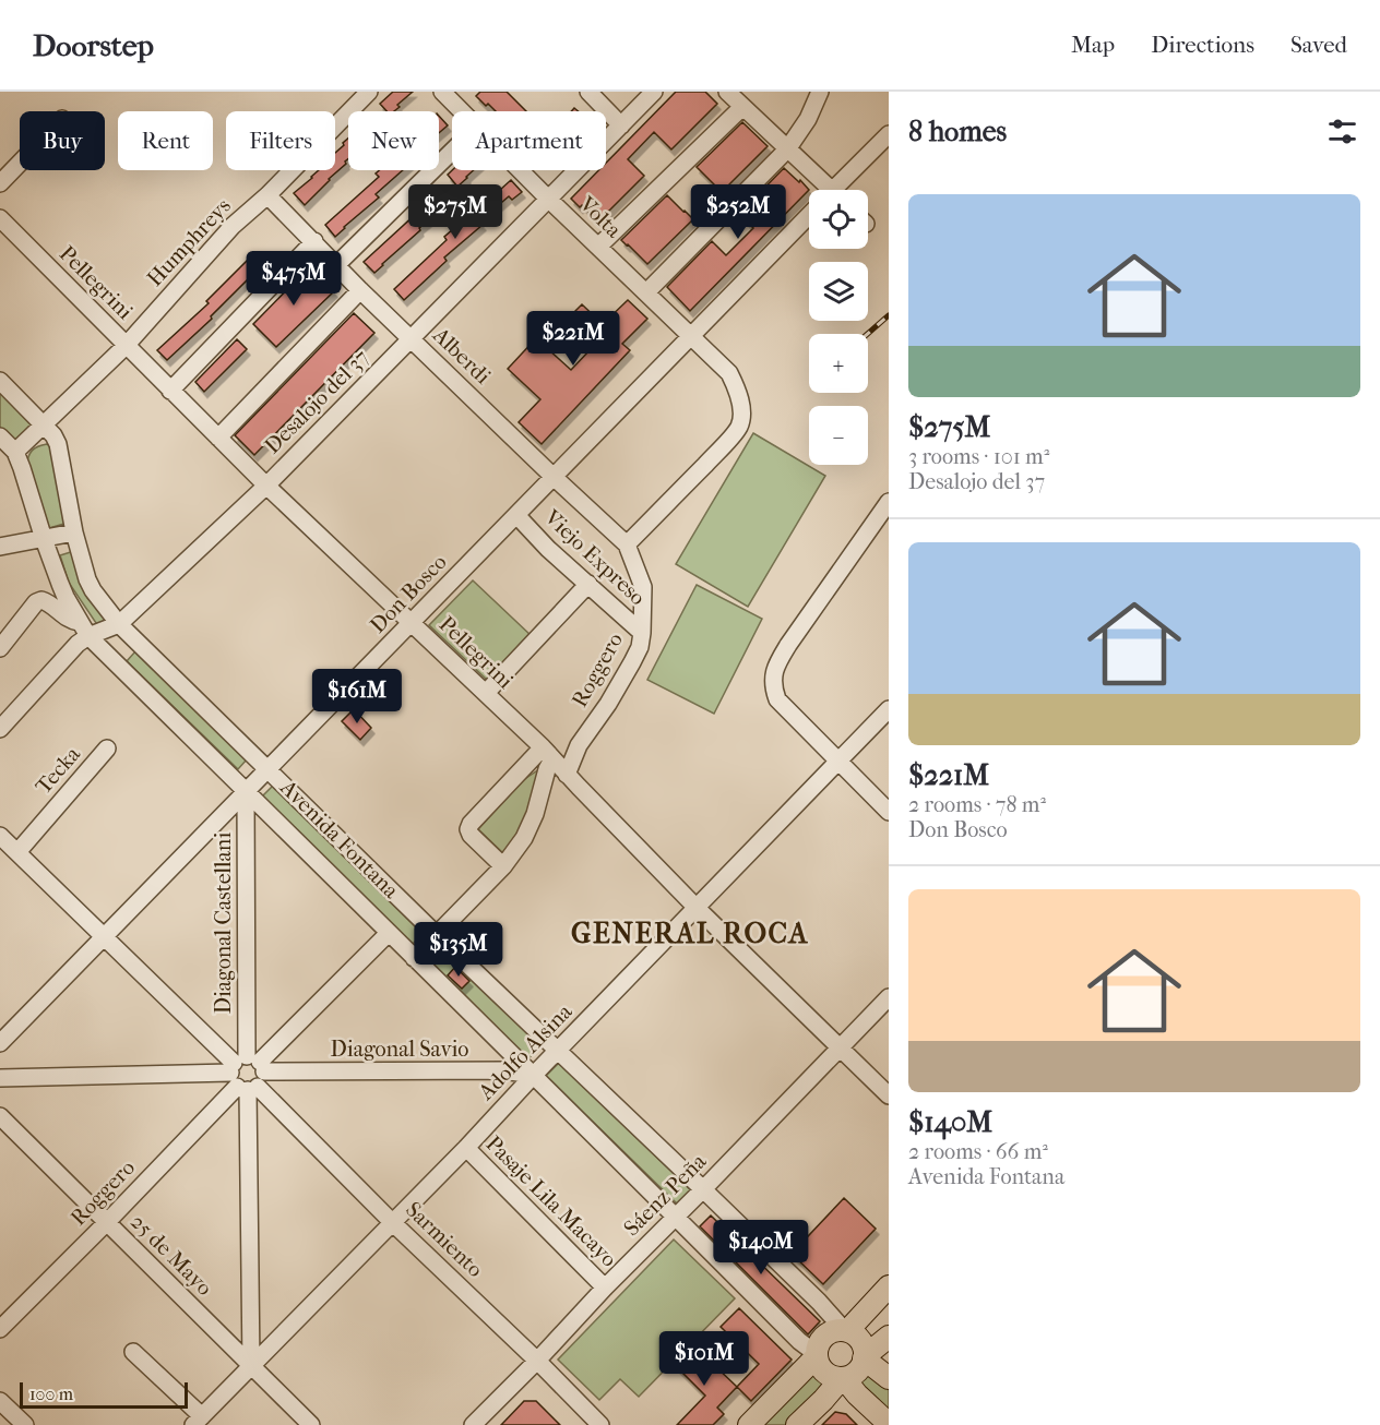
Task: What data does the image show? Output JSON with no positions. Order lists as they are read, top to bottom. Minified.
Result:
{"streets":{"street":["Volta","Humphreys","Pellegrini","Alberdi","Desalojo del 37","Viejo Expreso","Don Bosco","Roggero","Tecka","Avenida Fontana","Diagonal Castellani","Diagonal Savio","Adolfo Alsina","Sáenz Peña","Pasaje Lila Macayo","Sarmiento","25 de Mayo"]},"crossings":[["Volta","Alberdi"],["Volta","Desalojo del 37"],["Volta","Don Bosco"],["Volta","Roggero"],["Humphreys","Pellegrini"],["Humphreys","Alberdi"],["Humphreys","Avenida Fontana"],["Pellegrini","Desalojo del 37"],["Pellegrini","Don Bosco"],["Pellegrini","Roggero"],["Pellegrini","Adolfo Alsina"],["Pellegrini","Sáenz Peña"],["Alberdi","Desalojo del 37"],["Alberdi","Don Bosco"],["Alberdi","Roggero"],["Desalojo del 37","Avenida Fontana"],["Viejo Expreso","Don Bosco"],["Viejo Expreso","Roggero"],["Don Bosco","Avenida Fontana"],["Don Bosco","Diagonal Castellani"],["Don Bosco","Sarmiento"],["Roggero","Avenida Fontana"],["Roggero","Diagonal Castellani"],["Roggero","Diagonal Savio"],["Roggero","Sarmiento"],["Roggero","25 de Mayo"],["Tecka","Sarmiento"],["Avenida Fontana","Diagonal Castellani"],["Avenida Fontana","Diagonal Savio"],["Avenida Fontana","Adolfo Alsina"],["Avenida Fontana","Sáenz Peña"],["Diagonal Castellani","Diagonal Savio"],["Diagonal Castellani","Adolfo Alsina"],["Diagonal Castellani","Sarmiento"],["Diagonal Castellani","25 de Mayo"],["Diagonal Savio","Adolfo Alsina"],["Diagonal Savio","Sarmiento"],["Adolfo Alsina","Pasaje Lila Macayo"],["Adolfo Alsina","Sarmiento"],["Adolfo Alsina","25 de Mayo"],["Sáenz Peña","Pasaje Lila Macayo"],["Sáenz Peña","Sarmiento"]],"districts":["GENERAL ROCA"],"scale_bar":"100 m","page":{"header":"Doorstep","nav":["Map","Directions","Saved"],"heading":"8 homes","chip":["Buy","Rent","Filters","New","Apartment"],"list":[{"name":"$275M","note":"3 rooms · 101 m² · Desalojo del 37"},{"name":"$221M","note":"2 rooms · 78 m² · Don Bosco"},{"name":"$140M","note":"2 rooms · 66 m² · Avenida Fontana"}],"price":["$275M","$252M","$475M","$221M","$161M","$135M","$140M","$101M"],"map_buttons":["+","−"],"scale":"100 m"}}
